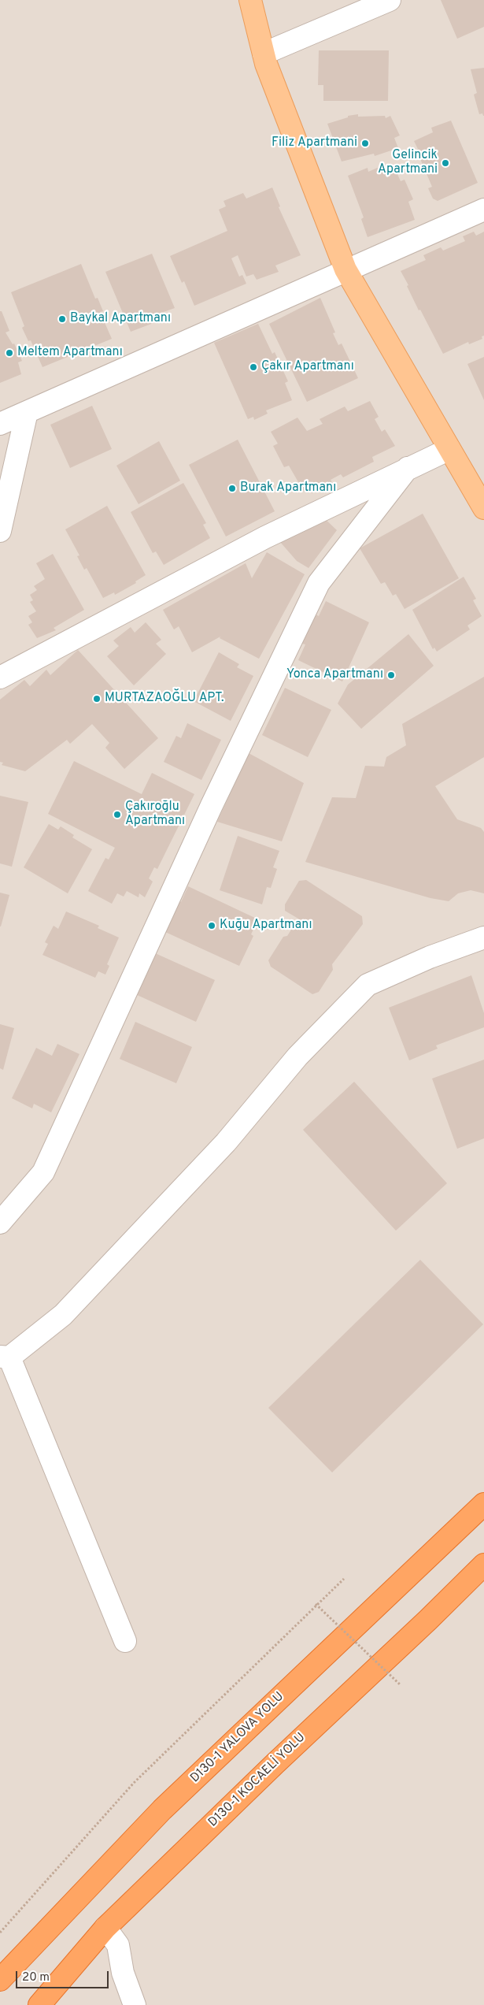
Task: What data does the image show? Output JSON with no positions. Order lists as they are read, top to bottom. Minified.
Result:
{"streets":{"highway":["D130-1 YALOVA YOLU","D130-1 KOCAELİ YOLU"]},"places":["Filiz Apartmani","Gelincik Apartmani","Baykal Apartmanı","Meltem Apartmanı","Çakır Apartmanı","Burak Apartmanı","Yonca Apartmanı","MURTAZAOĞLU APT.","Çakıroğlu Apartmanı","Kuğu Apartmanı"],"scale_bar":"20 m"}
